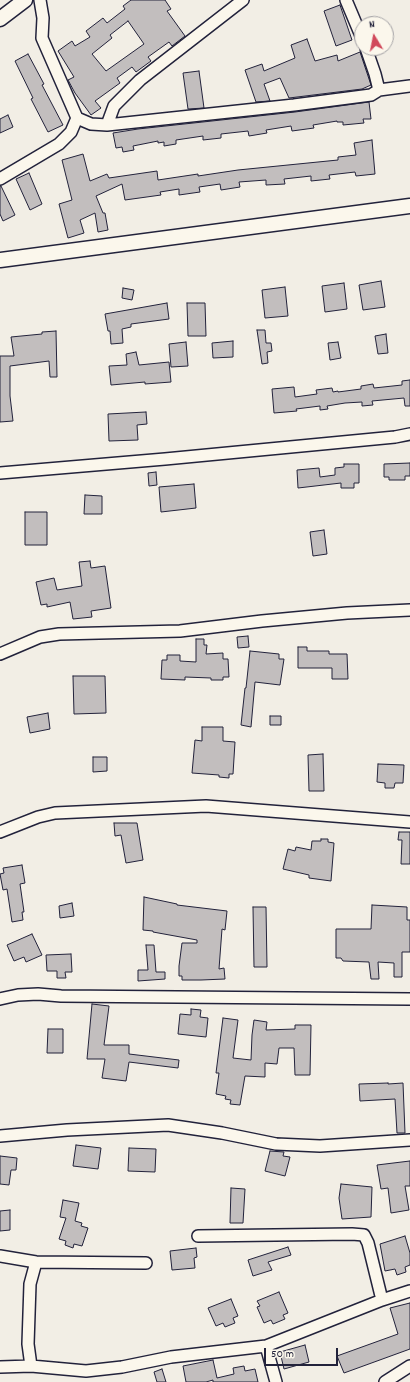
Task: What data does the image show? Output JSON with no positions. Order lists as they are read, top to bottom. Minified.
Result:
{"scale_bar":"50 m","north":"top"}
